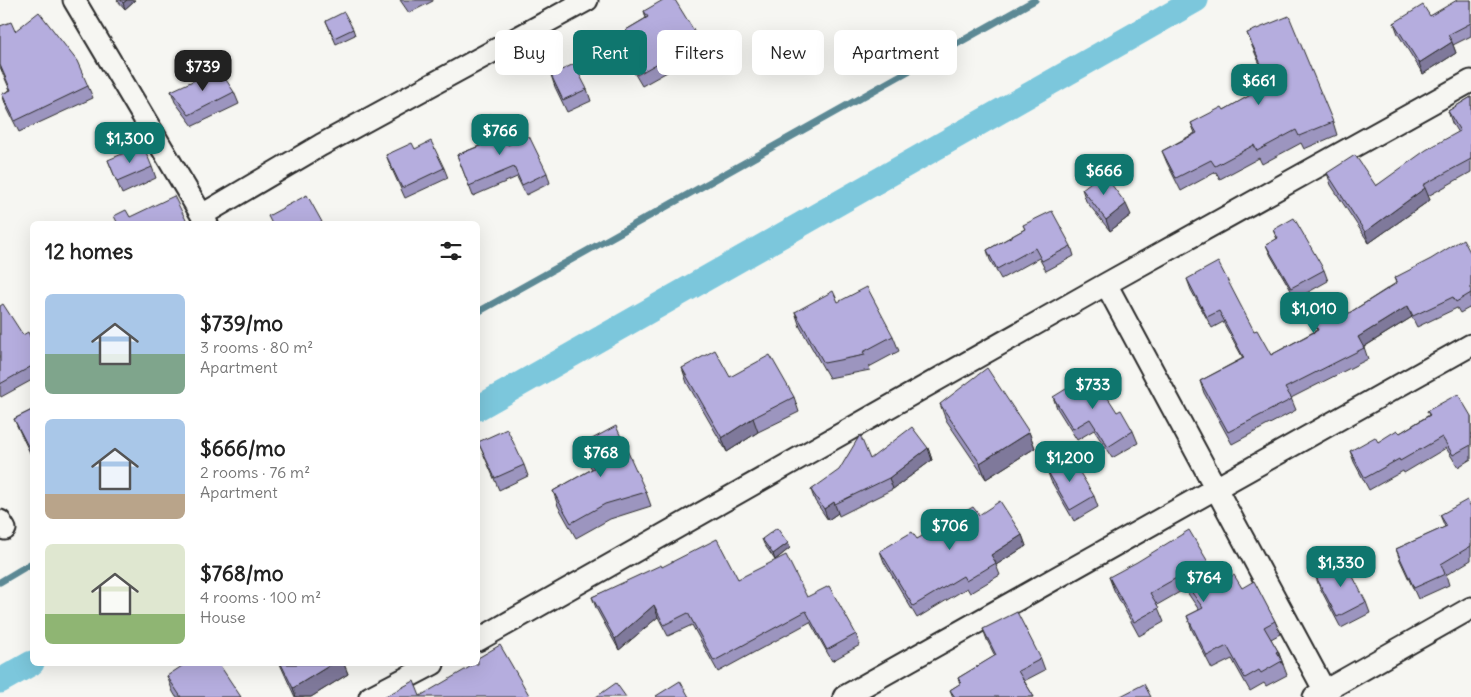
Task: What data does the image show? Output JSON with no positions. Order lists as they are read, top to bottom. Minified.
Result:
{"page":{"chip":["Buy","Rent","Filters","New","Apartment"],"price":["$739","$661","$766","$1,300","$666","$1,010","$733","$768","$1,200","$706","$1,330","$764"],"heading":"12 homes","list":[{"name":"$739/mo","note":"3 rooms · 80 m² · Apartment"},{"name":"$666/mo","note":"2 rooms · 76 m² · Apartment"},{"name":"$768/mo","note":"4 rooms · 100 m² · House"}]}}
